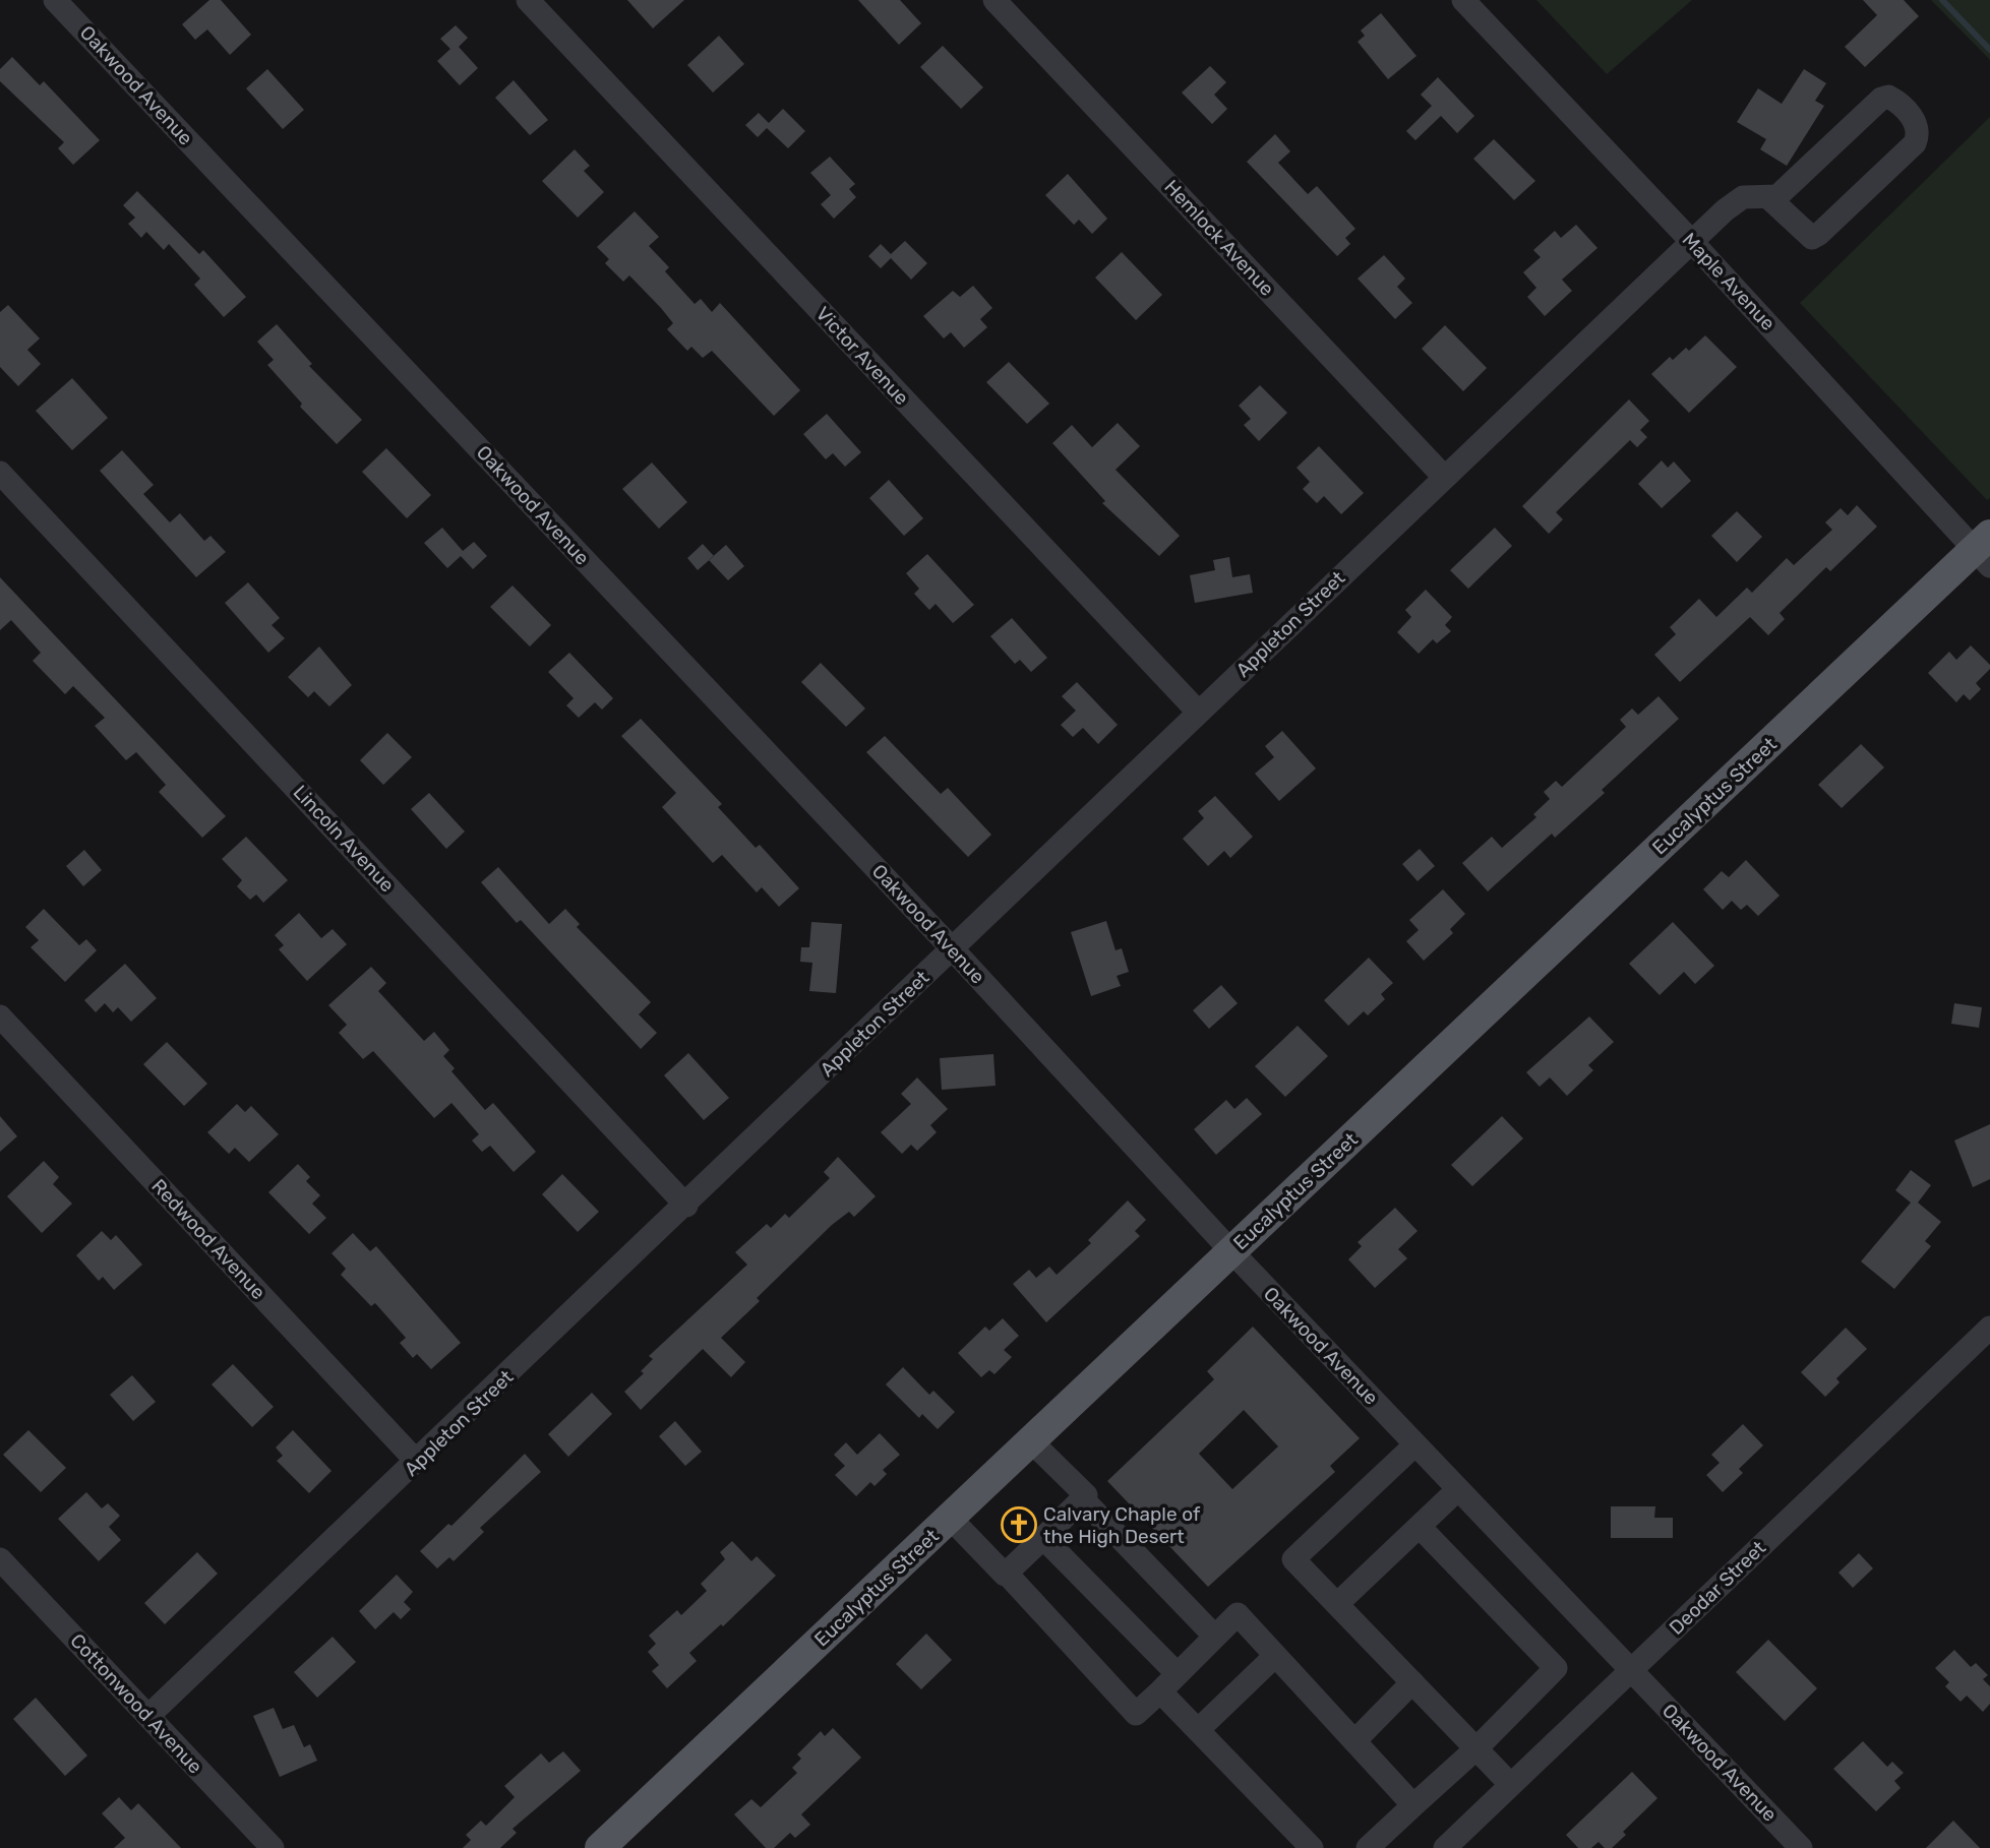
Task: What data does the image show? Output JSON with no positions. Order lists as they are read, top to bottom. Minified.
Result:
{"streets":{"main road":["Eucalyptus Street"],"street":["Oakwood Avenue","Hemlock Avenue","Maple Avenue","Victor Avenue","Appleton Street","Lincoln Avenue","Redwood Avenue","Deodar Street","Cottonwood Avenue"]},"crossings":[["Oakwood Avenue","Appleton Street"],["Oakwood Avenue","Eucalyptus Street"],["Oakwood Avenue","Deodar Street"],["Hemlock Avenue","Appleton Street"],["Maple Avenue","Appleton Street"],["Maple Avenue","Eucalyptus Street"],["Victor Avenue","Appleton Street"],["Appleton Street","Lincoln Avenue"],["Appleton Street","Redwood Avenue"],["Appleton Street","Cottonwood Avenue"]],"places":{"church":["Calvary Chaple of the High Desert"]}}
